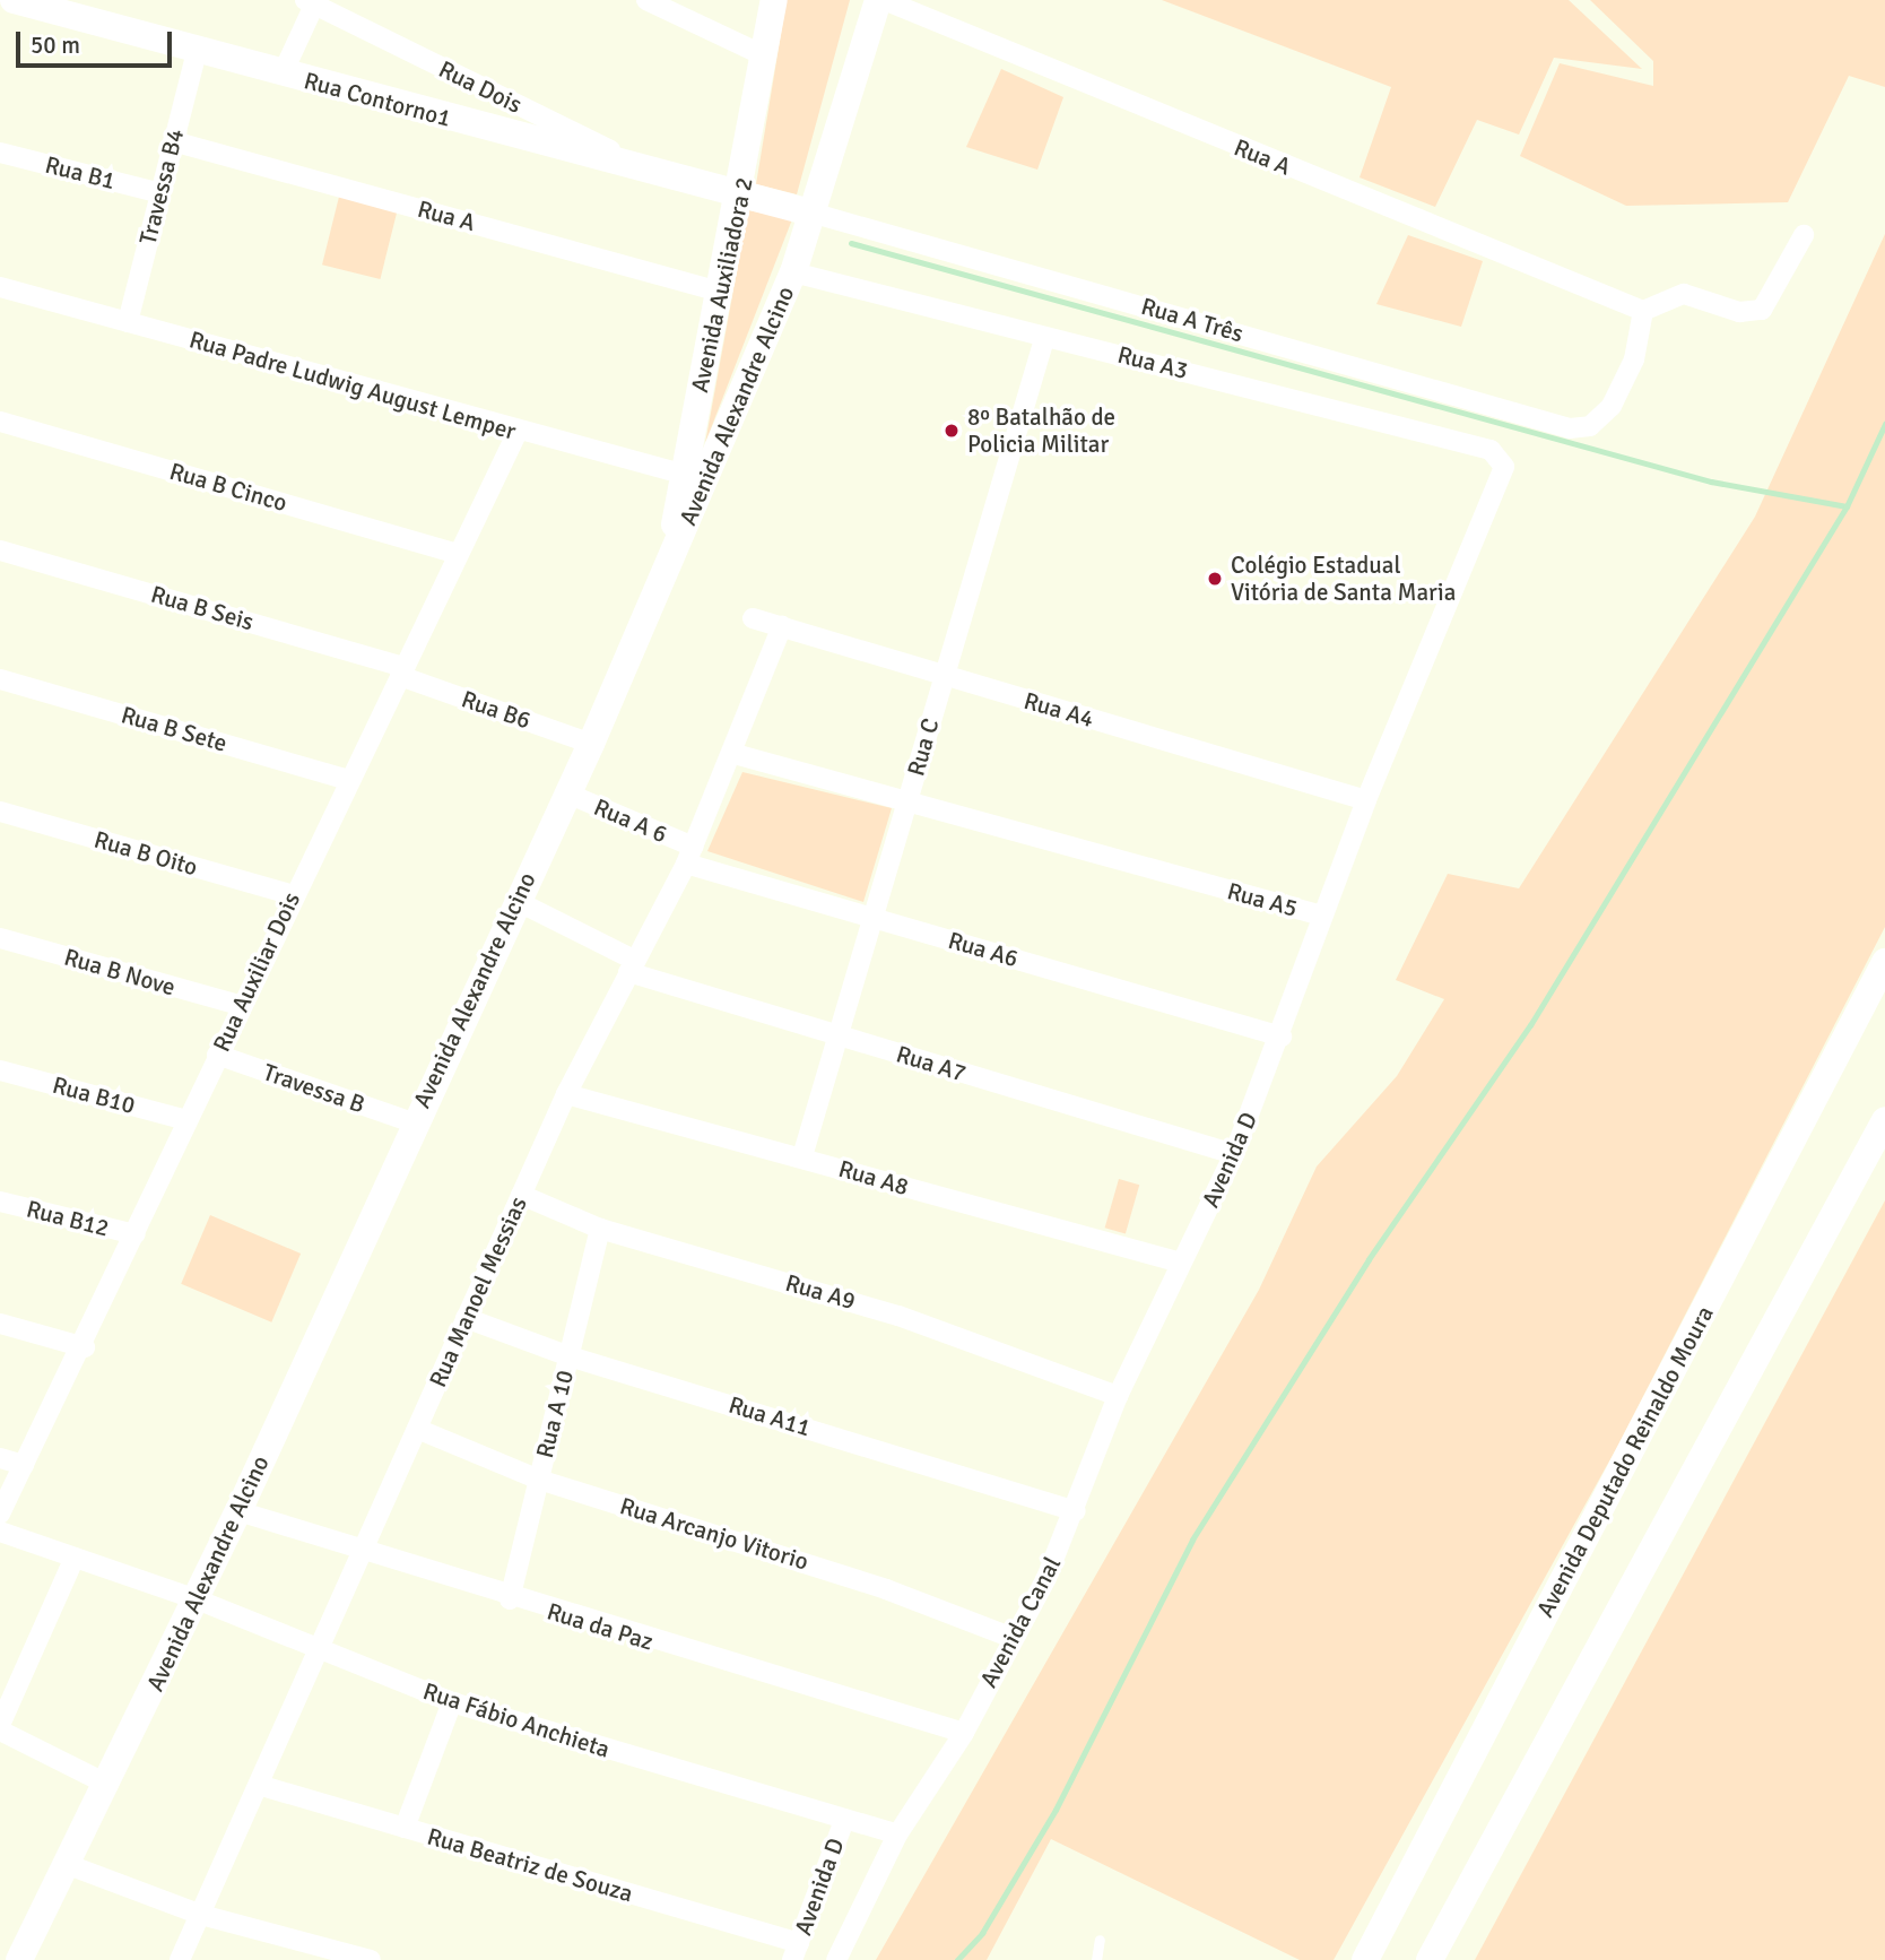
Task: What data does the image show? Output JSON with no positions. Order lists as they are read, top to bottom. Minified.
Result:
{"streets":{"street":["Rua Dois","Rua Contorno1","Rua A","Rua B1","Travessa B4","Avenida Auxiliadora 2","Rua A Três","Rua A3","Rua Padre Ludwig August Lemper","Avenida Alexandre Alcino","Rua B Cinco","Rua B Seis","Rua B6","Rua A4","Rua B Sete","Rua C","Rua A 6","Rua B Oito","Rua A5","Rua A6","Rua B Nove","Rua Auxiliar Dois","Rua A7","Travessa B","Rua B10","Avenida D","Rua A8","Rua B12","Rua Manoel Messias","Rua A9","Rua A 10","Rua A11","Avenida Deputado Reinaldo Moura","Rua Arcanjo Vitorio","Avenida Canal","Rua da Paz","Rua Fábio Anchieta","Rua Beatriz de Souza"]},"crossings":[["Rua Dois","Rua Contorno1"],["Rua Contorno1","Travessa B4"],["Rua Contorno1","Avenida Auxiliadora 2"],["Rua Contorno1","Rua A Três"],["Rua Contorno1","Avenida Alexandre Alcino"],["Rua A","Travessa B4"],["Rua A","Avenida Auxiliadora 2"],["Rua A","Rua A Três"],["Rua A","Avenida Alexandre Alcino"],["Rua B1","Travessa B4"],["Travessa B4","Rua Padre Ludwig August Lemper"],["Avenida Auxiliadora 2","Rua Padre Ludwig August Lemper"],["Avenida Auxiliadora 2","Avenida Alexandre Alcino"],["Rua A Três","Avenida Alexandre Alcino"],["Rua A3","Avenida Alexandre Alcino"],["Rua A3","Rua C"],["Rua A3","Rua A5"],["Rua Padre Ludwig August Lemper","Avenida Alexandre Alcino"],["Rua Padre Ludwig August Lemper","Rua Auxiliar Dois"],["Avenida Alexandre Alcino","Rua B6"],["Avenida Alexandre Alcino","Rua A 6"],["Avenida Alexandre Alcino","Rua A7"],["Avenida Alexandre Alcino","Travessa B"],["Avenida Alexandre Alcino","Rua da Paz"],["Avenida Alexandre Alcino","Rua Fábio Anchieta"],["Rua B Cinco","Rua Auxiliar Dois"],["Rua B Seis","Rua B6"],["Rua B Seis","Rua Auxiliar Dois"],["Rua B6","Rua Auxiliar Dois"],["Rua A4","Rua C"],["Rua A4","Rua A5"],["Rua A4","Rua Manoel Messias"],["Rua B Sete","Rua Auxiliar Dois"],["Rua C","Rua A5"],["Rua C","Rua A6"],["Rua C","Rua A7"],["Rua C","Rua A8"],["Rua A 6","Rua A6"],["Rua A 6","Rua Manoel Messias"],["Rua B Oito","Rua Auxiliar Dois"],["Rua A5","Avenida D"],["Rua A5","Rua Manoel Messias"],["Rua A6","Avenida D"],["Rua A6","Rua Manoel Messias"],["Rua B Nove","Rua Auxiliar Dois"],["Rua Auxiliar Dois","Travessa B"],["Rua Auxiliar Dois","Rua B10"],["Rua Auxiliar Dois","Rua B12"],["Rua A7","Avenida D"],["Rua A7","Rua Manoel Messias"],["Avenida D","Rua A8"],["Avenida D","Rua A9"],["Avenida D","Avenida Canal"],["Avenida D","Rua Fábio Anchieta"],["Avenida D","Rua Beatriz de Souza"],["Rua A8","Rua Manoel Messias"],["Rua Manoel Messias","Rua A9"],["Rua Manoel Messias","Rua A11"],["Rua Manoel Messias","Rua Arcanjo Vitorio"],["Rua Manoel Messias","Rua da Paz"],["Rua Manoel Messias","Rua Fábio Anchieta"],["Rua Manoel Messias","Rua Beatriz de Souza"],["Rua A9","Rua A 10"],["Rua A9","Avenida Canal"],["Rua A 10","Rua A11"],["Rua A 10","Rua Arcanjo Vitorio"],["Rua A 10","Rua da Paz"],["Rua A11","Avenida Canal"],["Rua Arcanjo Vitorio","Avenida Canal"],["Avenida Canal","Rua da Paz"]],"places":["8º Batalhão de Policia Militar","Colégio Estadual Vitória de Santa Maria"],"scale_bar":"50 m"}
